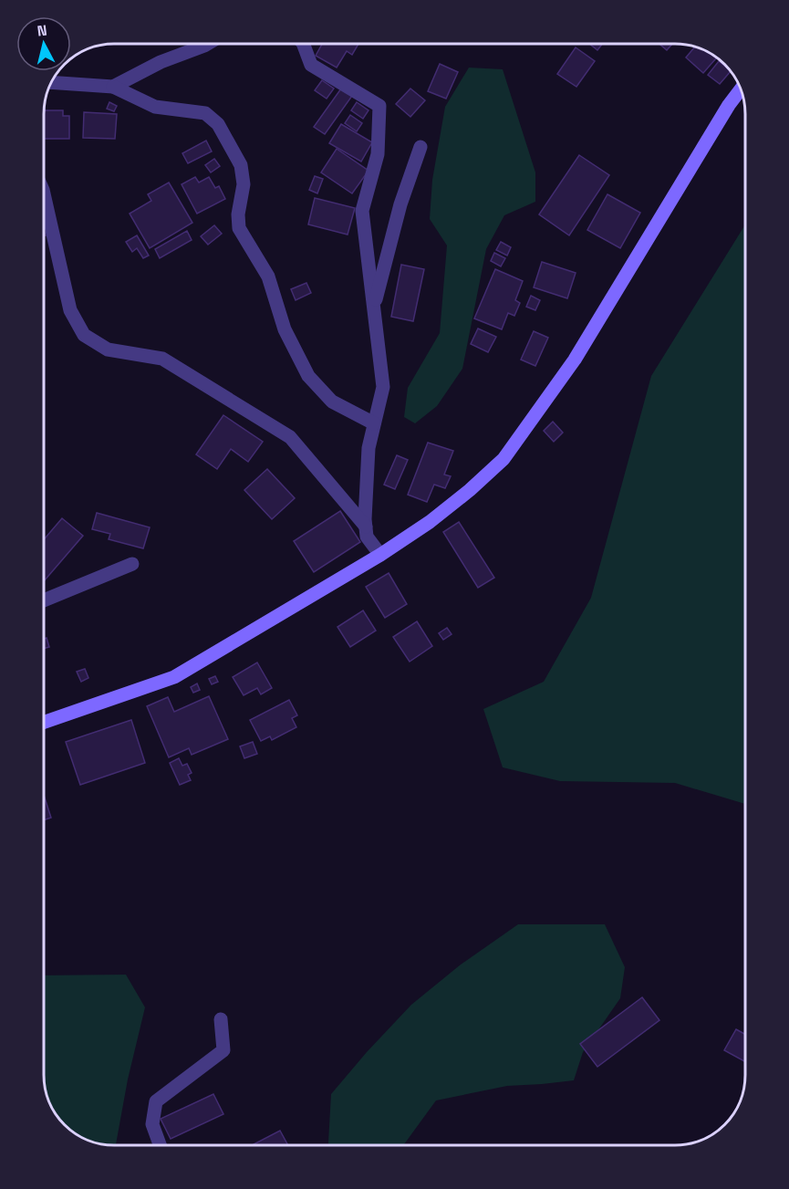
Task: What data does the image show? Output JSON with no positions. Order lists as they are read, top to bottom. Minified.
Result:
{"north":"top"}
